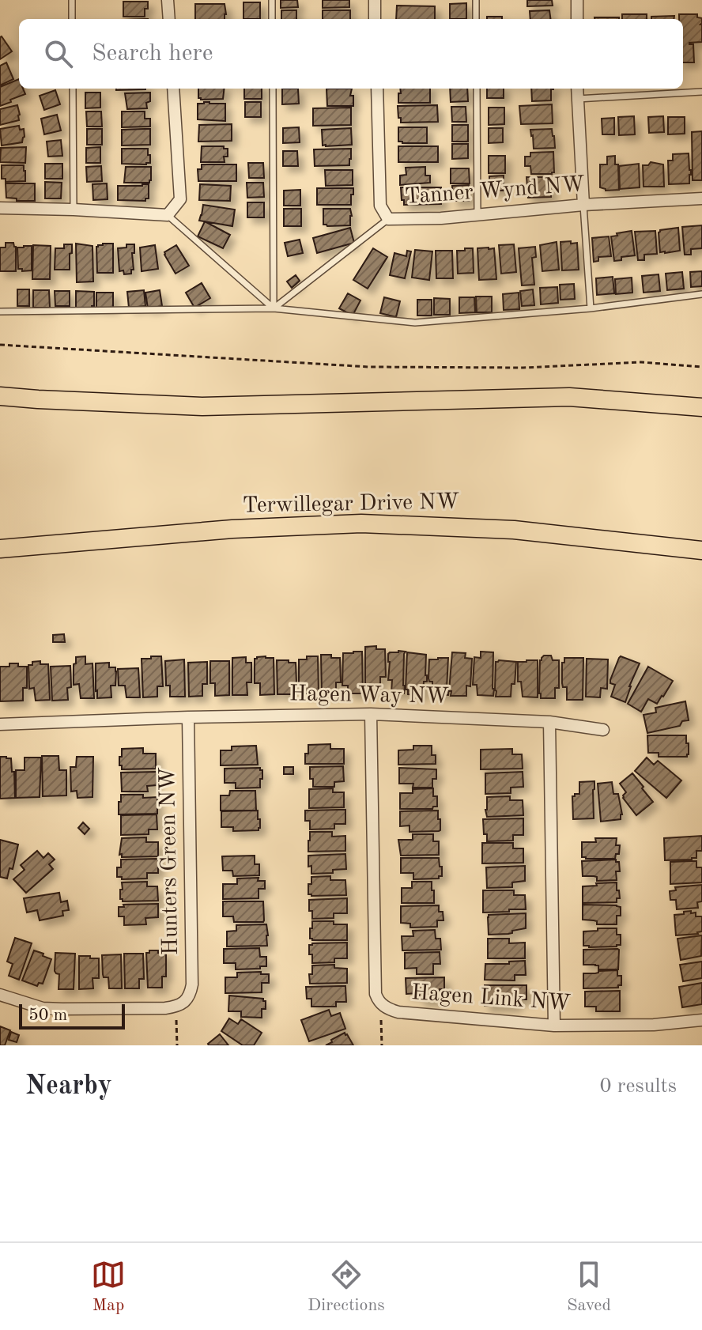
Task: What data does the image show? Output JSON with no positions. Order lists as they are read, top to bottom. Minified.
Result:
{"streets":{"main road":["Terwillegar Drive NW"],"street":["Tanner Wynd NW","Hagen Way NW","Hunters Green NW","Hagen Link NW"]},"crossings":[["Hagen Way NW","Hunters Green NW"],["Hagen Way NW","Hagen Link NW"]],"scale_bar":"50 m","page":{"search":"Search here","scale":"50 m","heading":["Nearby","0 results"],"nav":["Map","Directions","Saved"]}}
